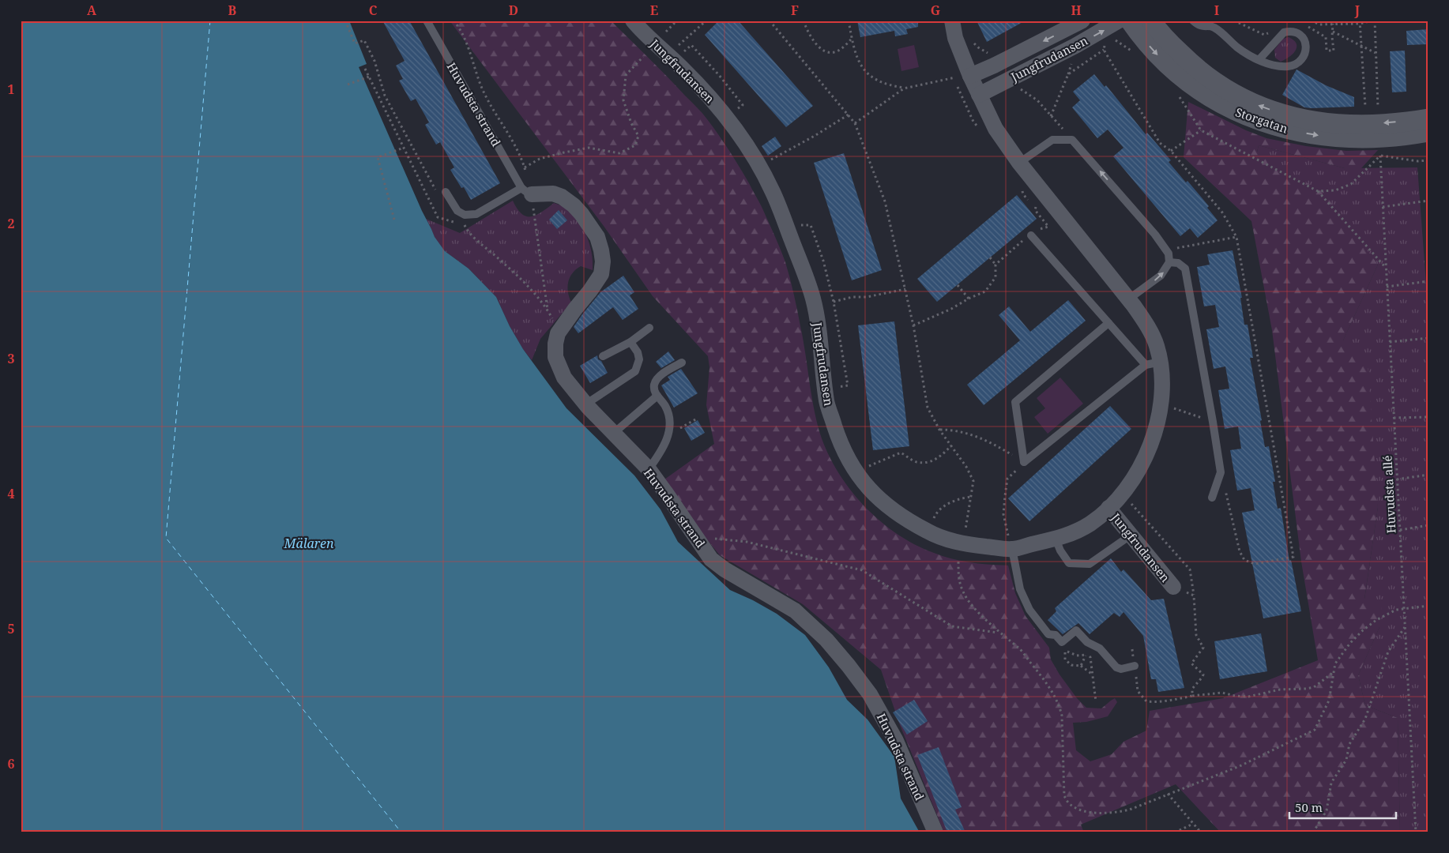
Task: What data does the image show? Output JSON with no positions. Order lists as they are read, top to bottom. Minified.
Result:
{"streets":{"street":["Jungfrudansen","Huvudsta strand","Storgatan"],"path":["Huvudsta allé"]},"water":["Mälaren"],"scale_bar":"50 m","grid":{"columns":["A","B","C","D","E","F","G","H","I","J"],"rows":["1","2","3","4","5","6"]}}
